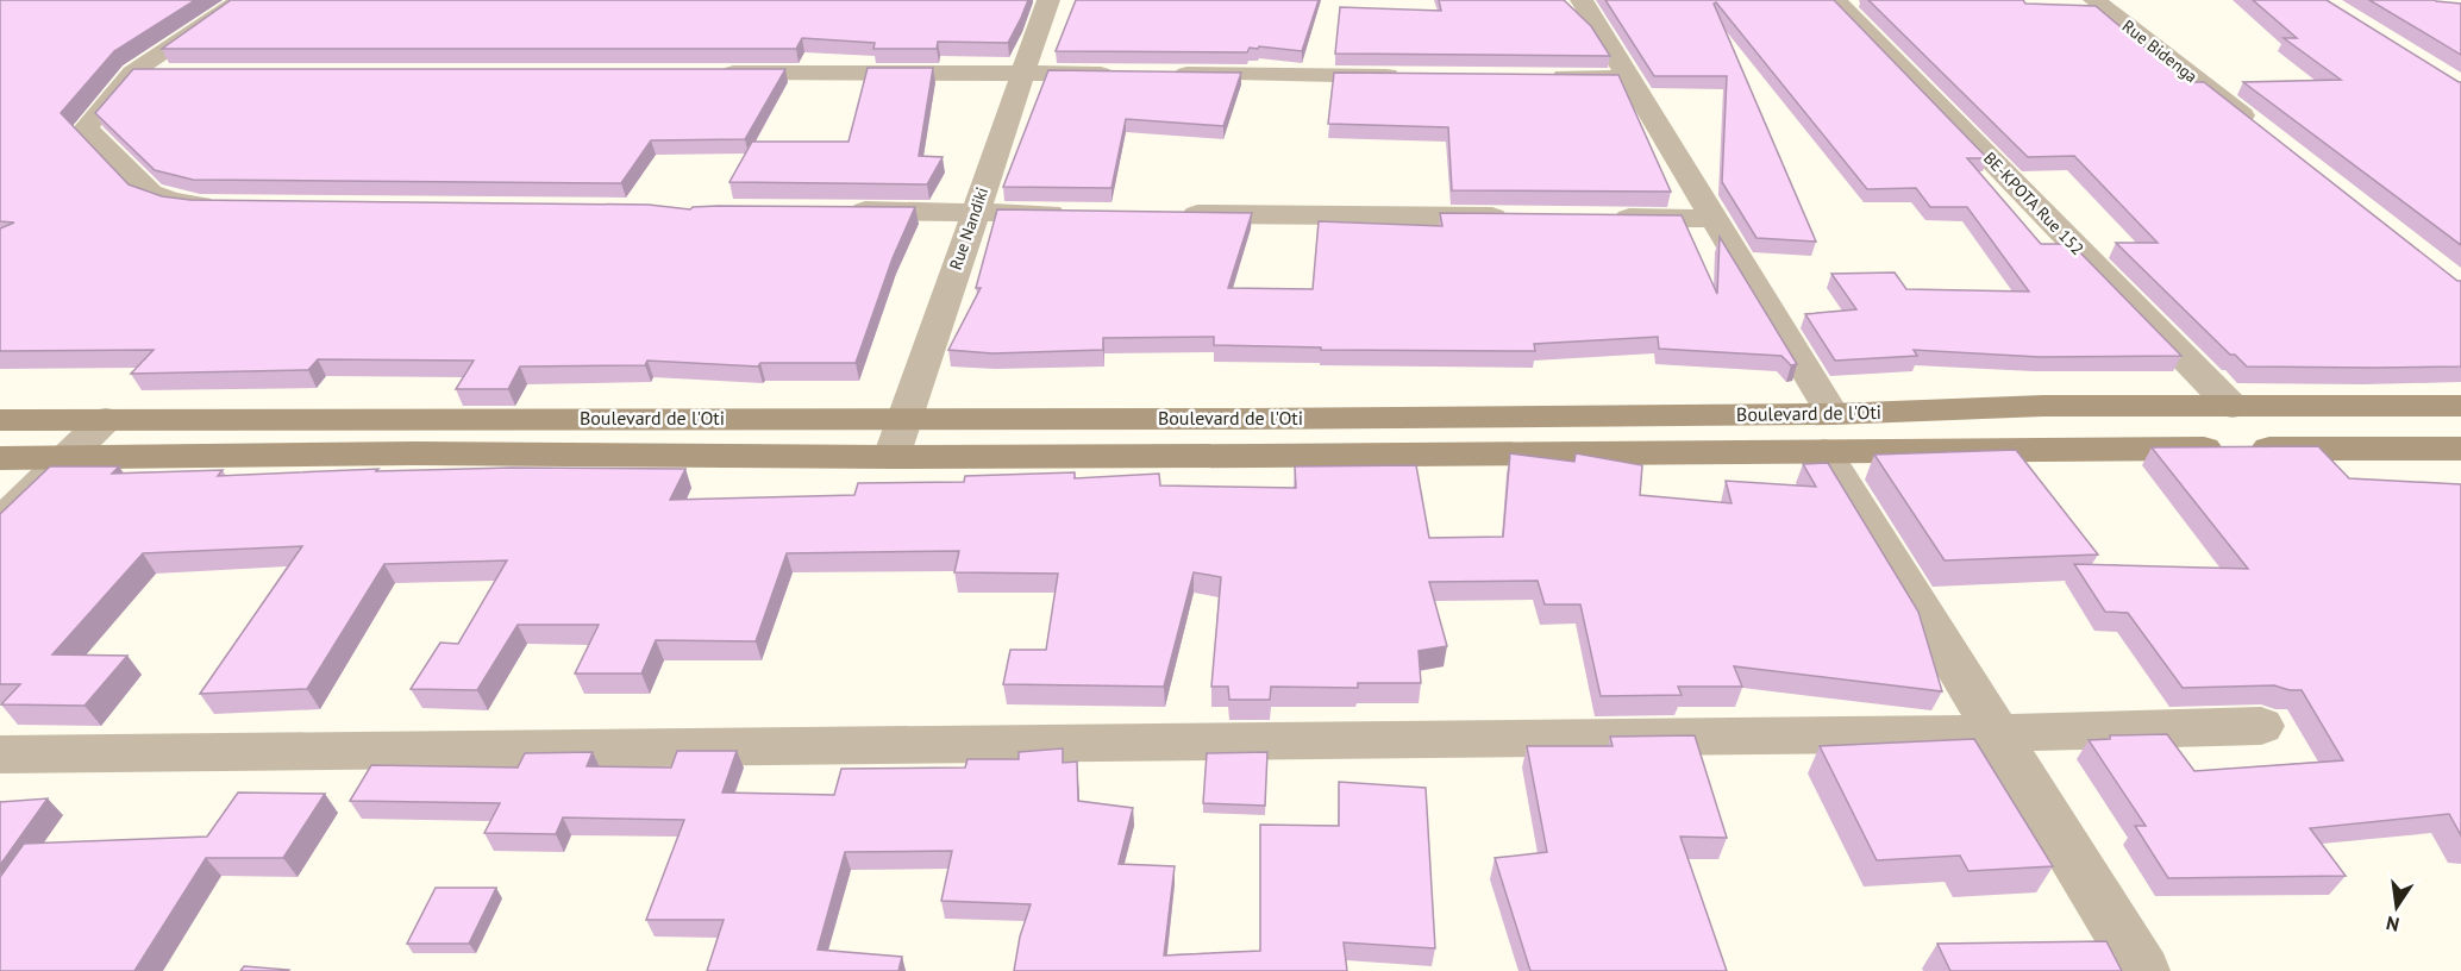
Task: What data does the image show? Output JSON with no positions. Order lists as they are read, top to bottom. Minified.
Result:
{"streets":{"main road":["Boulevard de l'Oti"],"street":["Rue Bidenga","BE-KPOTA Rue 152","Rue Nandiki"]},"crossings":[["BE-KPOTA Rue 152","Boulevard de l'Oti"],["Rue Nandiki","Boulevard de l'Oti"]],"north":"bottom"}
